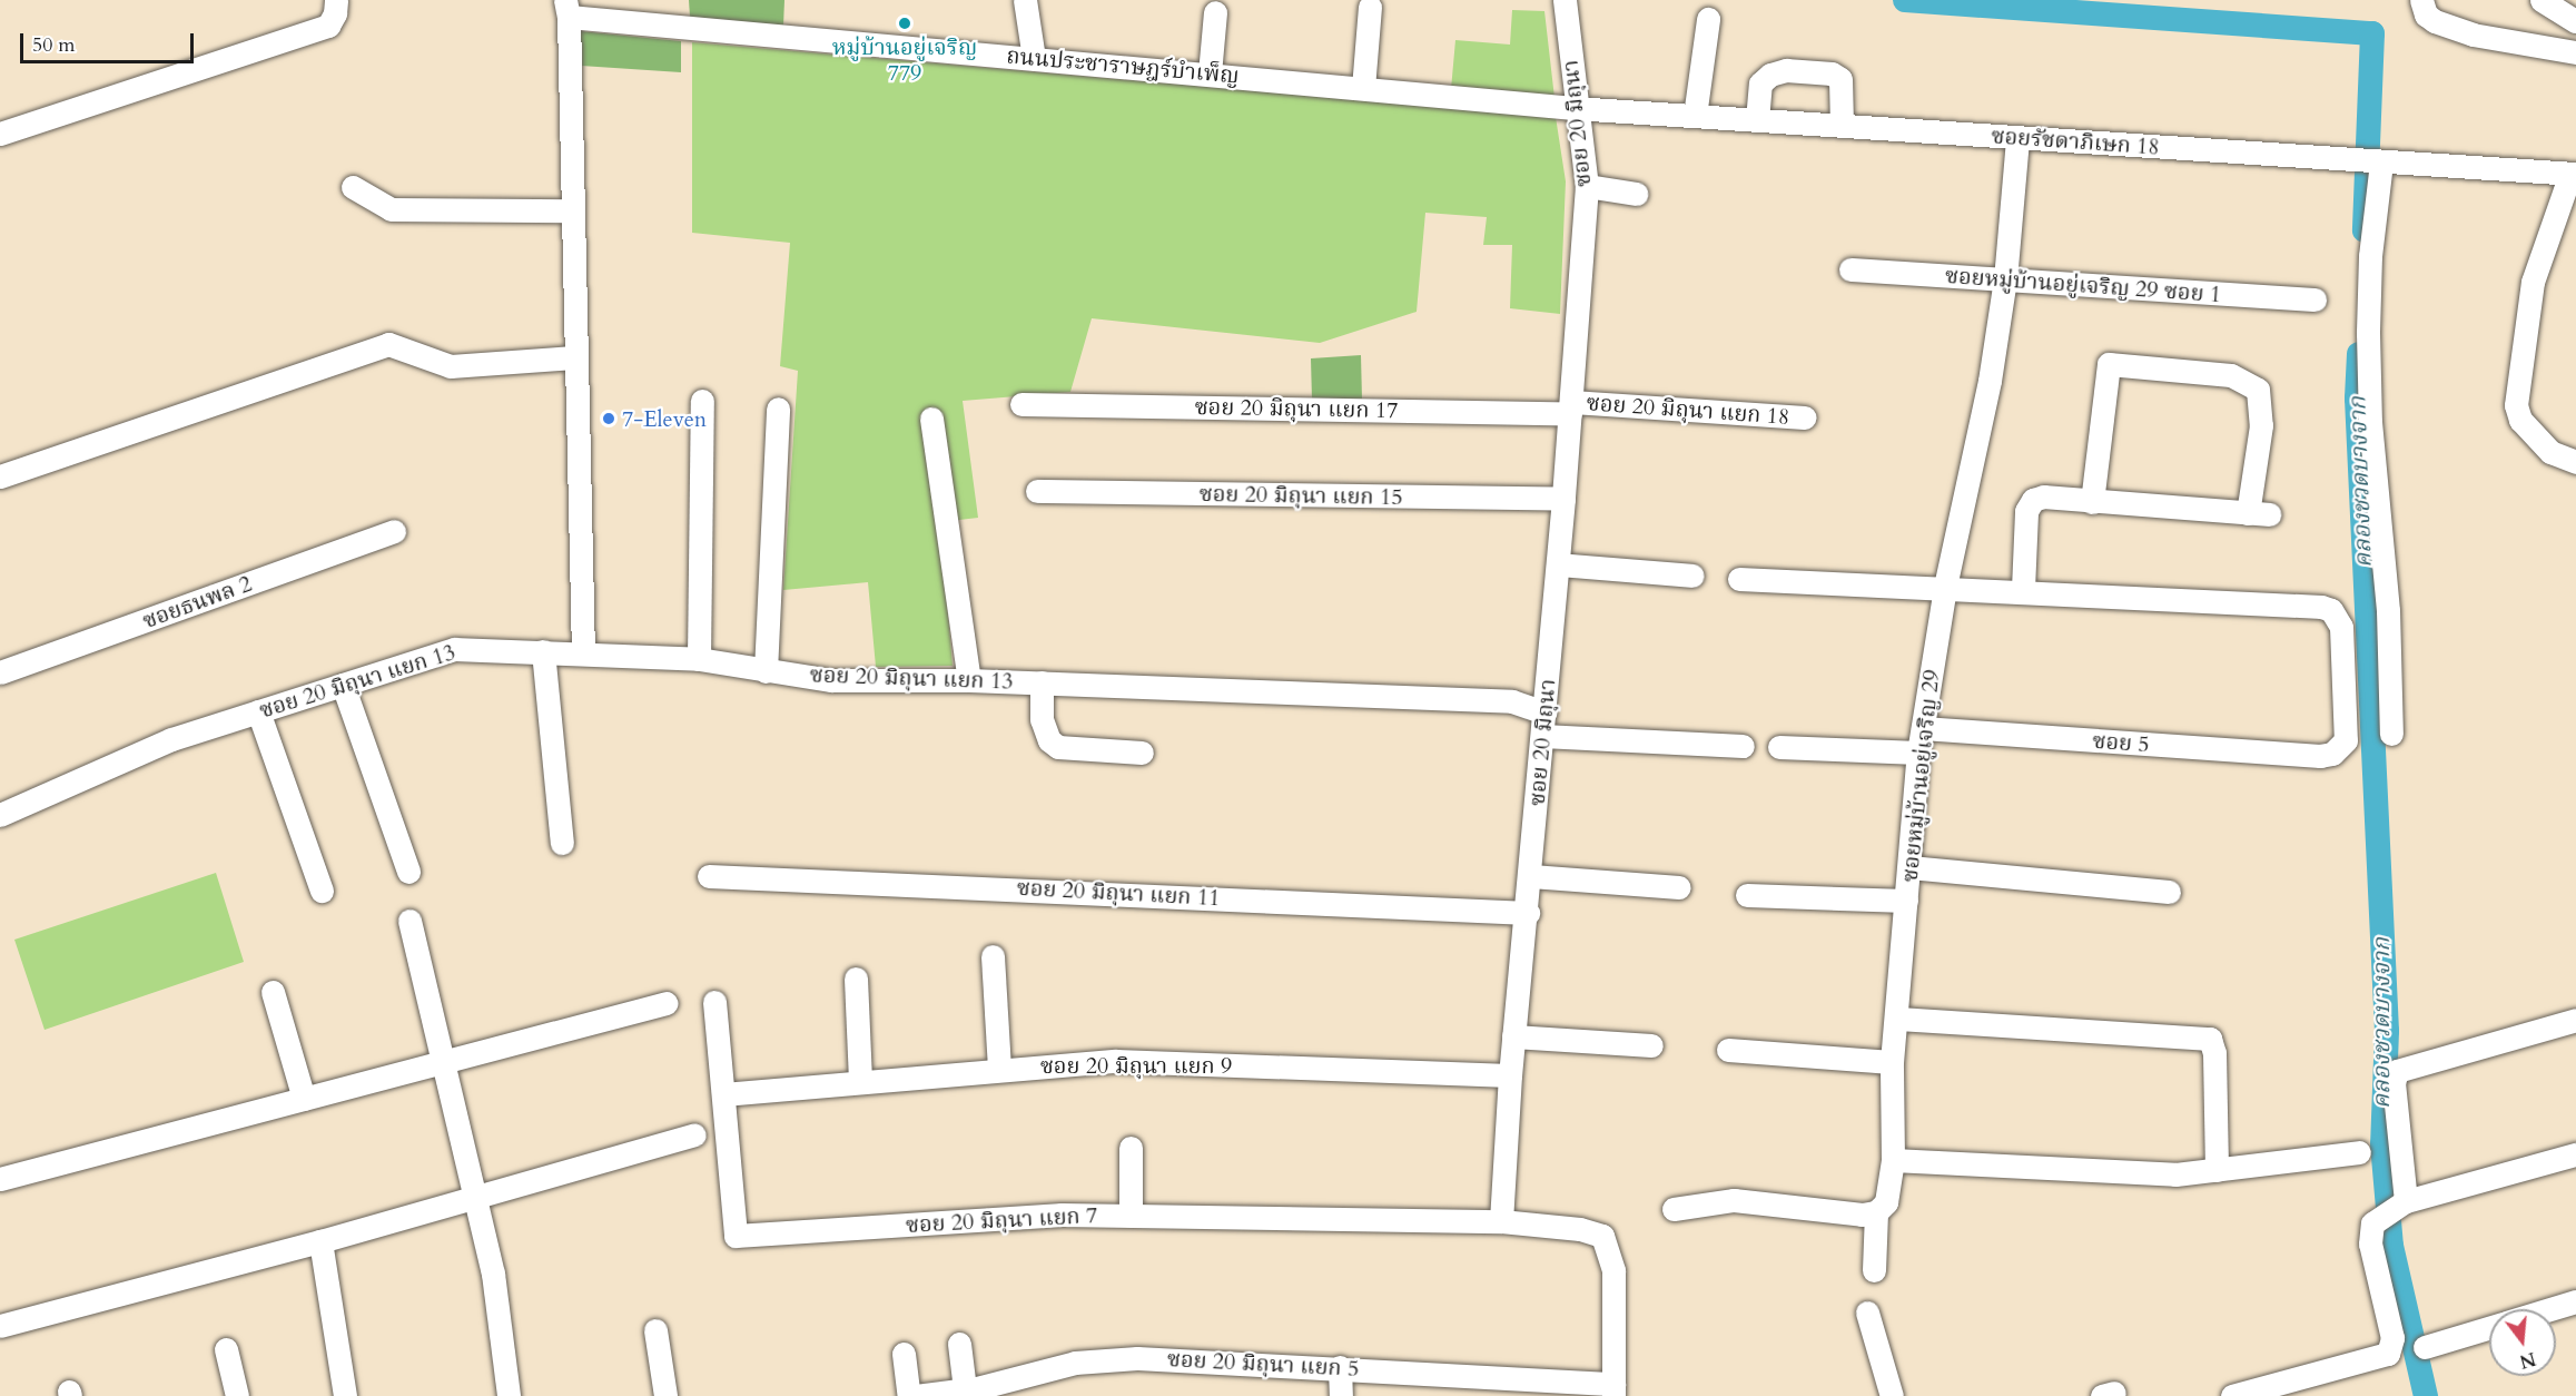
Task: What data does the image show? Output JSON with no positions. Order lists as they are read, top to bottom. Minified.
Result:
{"streets":{"street":["ถนนประชาราษฎร์บำเพ็ญ","ซอย 20 มิถุนา","ซอยรัชดาภิเษก 18","ซอยหมู่บ้านอยู่เจริญ 29 ซอย 1","ซอย 20 มิถุนา แยก 17","ซอย 20 มิถุนา แยก 18","ซอย 20 มิถุนา แยก 15","ซอยธนพล 2","ซอย 20 มิถุนา แยก 13","ซอย 5","ซอยหมู่บ้านอยู่เจริญ 29","ซอย 20 มิถุนา แยก 11","ซอย 20 มิถุนา แยก 9","ซอย 20 มิถุนา แยก 7","ซอย 20 มิถุนา แยก 5"]},"crossings":[["ถนนประชาราษฎร์บำเพ็ญ","ซอย 20 มิถุนา"],["ถนนประชาราษฎร์บำเพ็ญ","ซอยรัชดาภิเษก 18"],["ซอย 20 มิถุนา","ซอยรัชดาภิเษก 18"],["ซอย 20 มิถุนา","ซอย 20 มิถุนา แยก 17"],["ซอย 20 มิถุนา","ซอย 20 มิถุนา แยก 18"],["ซอย 20 มิถุนา","ซอย 20 มิถุนา แยก 15"],["ซอย 20 มิถุนา","ซอย 20 มิถุนา แยก 13"],["ซอย 20 มิถุนา","ซอย 20 มิถุนา แยก 11"],["ซอย 20 มิถุนา","ซอย 20 มิถุนา แยก 9"],["ซอย 20 มิถุนา","ซอย 20 มิถุนา แยก 7"],["ซอยรัชดาภิเษก 18","ซอยหมู่บ้านอยู่เจริญ 29"],["ซอยหมู่บ้านอยู่เจริญ 29 ซอย 1","ซอยหมู่บ้านอยู่เจริญ 29"],["ซอย 20 มิถุนา แยก 17","ซอย 20 มิถุนา แยก 18"],["ซอย 5","ซอยหมู่บ้านอยู่เจริญ 29"],["ซอย 20 มิถุนา แยก 9","ซอย 20 มิถุนา แยก 7"]],"water":["คลองชวดบางจาก"],"places":["หมู่บ้านอยู่เจริญ 779","7-Eleven"],"scale_bar":"50 m","north":"bottom"}
